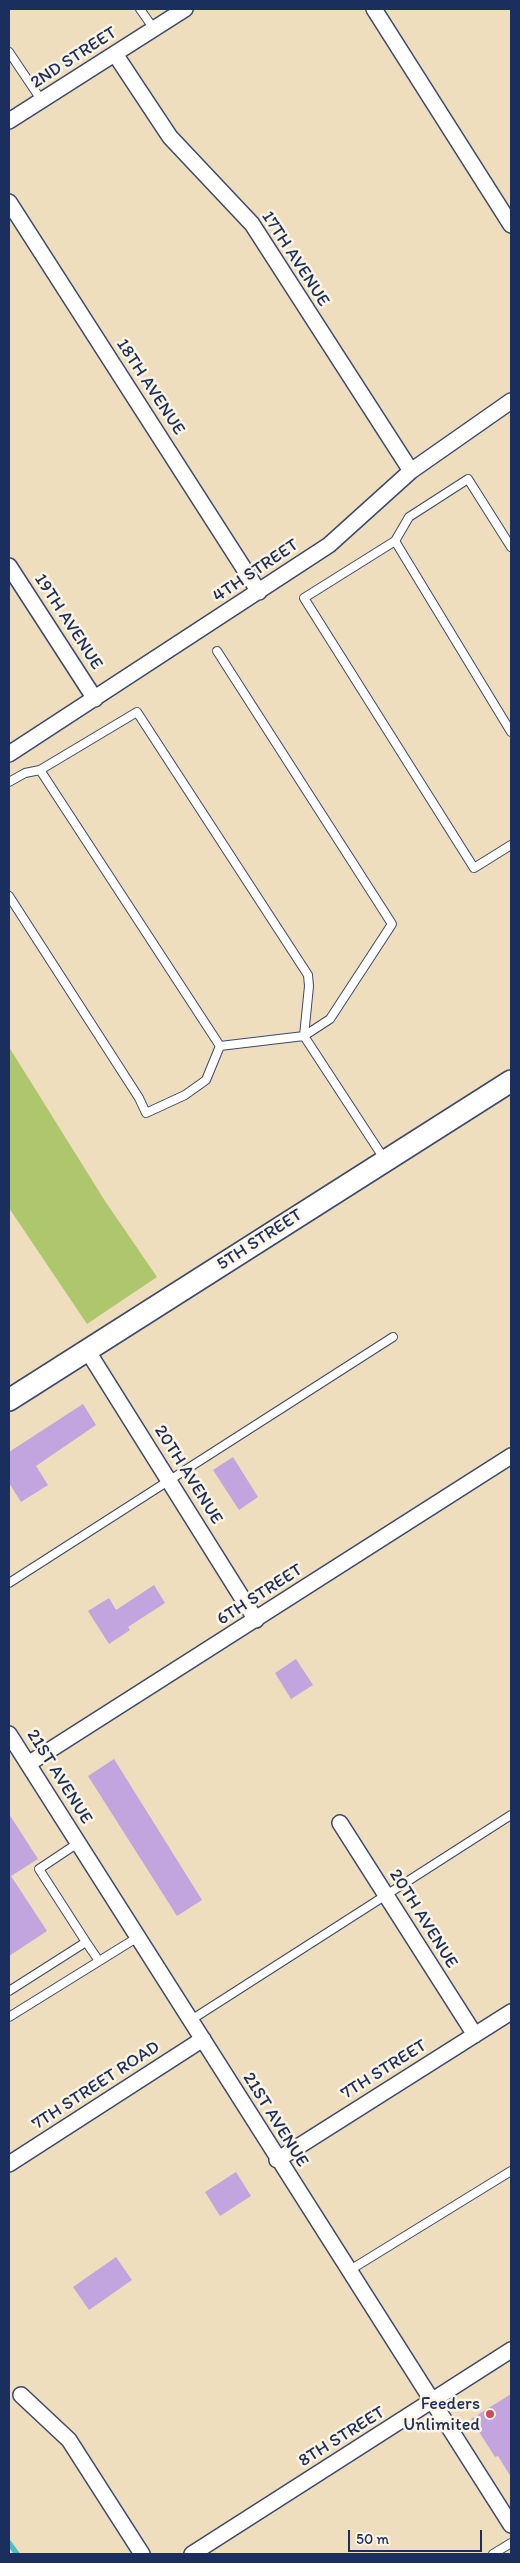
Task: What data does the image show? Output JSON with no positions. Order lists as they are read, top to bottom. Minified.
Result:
{"streets":{"main road":["5TH STREET"],"street":["2ND STREET","17TH AVENUE","18TH AVENUE","4TH STREET","19TH AVENUE","20TH AVENUE","6TH STREET","21ST AVENUE","7TH STREET","7TH STREET ROAD","8TH STREET"]},"crossings":[["2ND STREET","17TH AVENUE"],["17TH AVENUE","4TH STREET"],["18TH AVENUE","4TH STREET"],["4TH STREET","19TH AVENUE"],["5TH STREET","20TH AVENUE"],["20TH AVENUE","6TH STREET"],["20TH AVENUE","7TH STREET"],["6TH STREET","21ST AVENUE"],["21ST AVENUE","7TH STREET"],["21ST AVENUE","7TH STREET ROAD"],["21ST AVENUE","8TH STREET"]],"places":["Feeders Unlimited"],"scale_bar":"50 m"}
